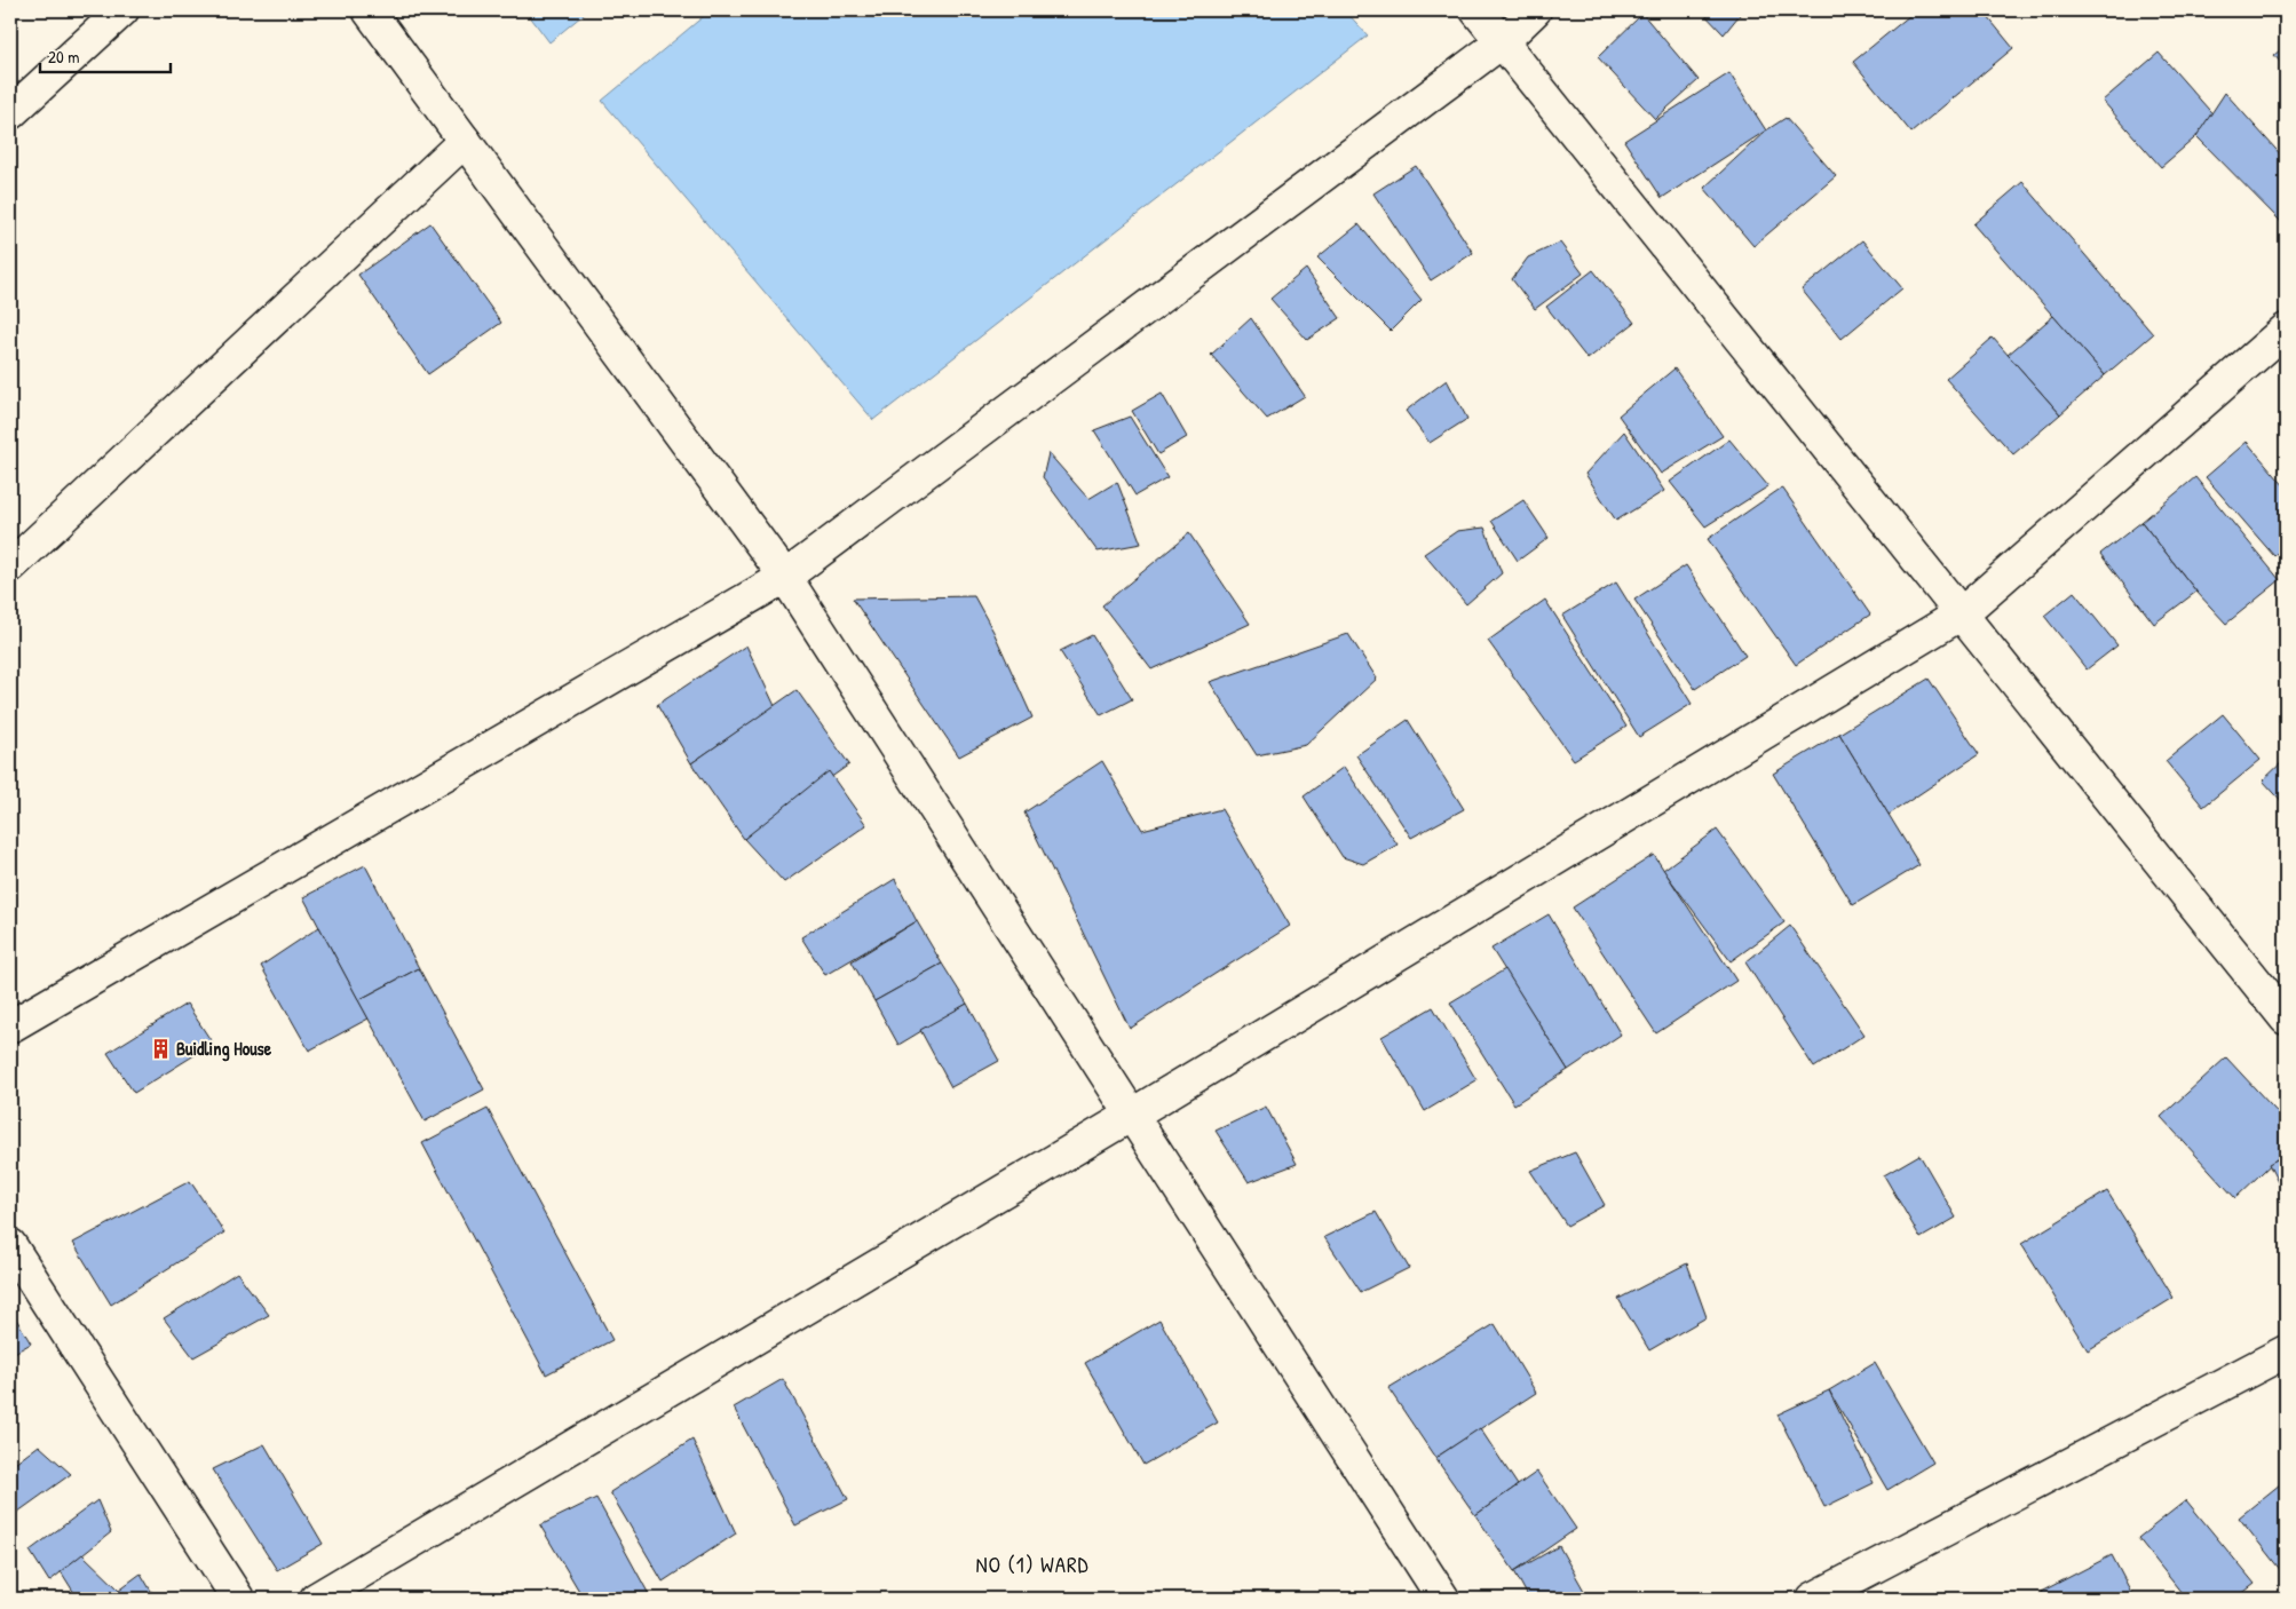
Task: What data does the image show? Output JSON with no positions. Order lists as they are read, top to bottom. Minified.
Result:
{"districts":["NO (1) WARD"],"places":{"building":["Buidling House"]},"scale_bar":"20 m"}
